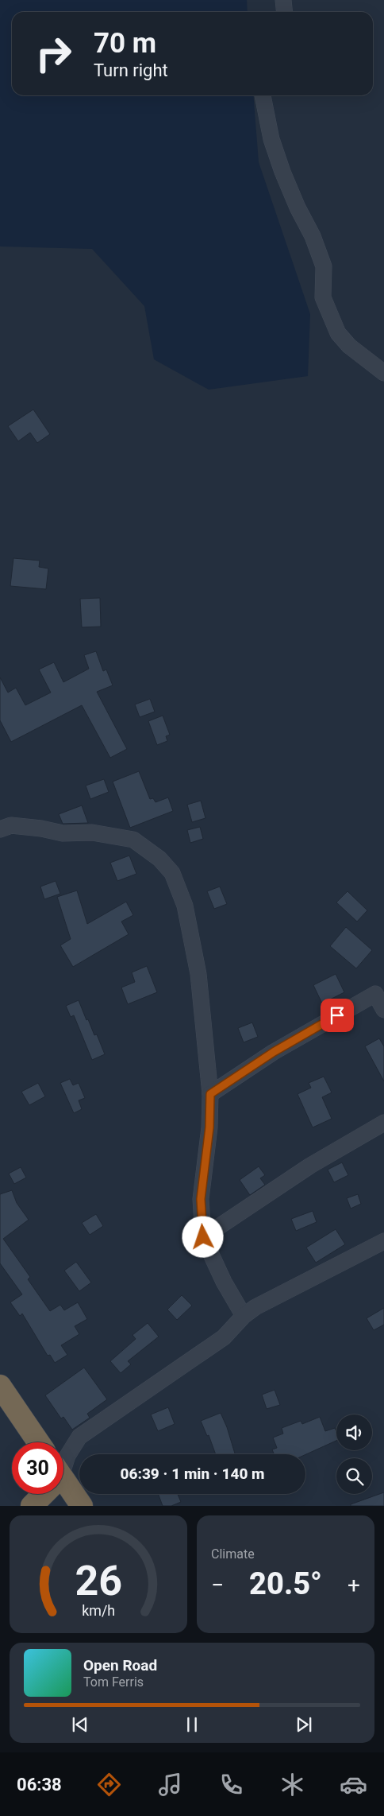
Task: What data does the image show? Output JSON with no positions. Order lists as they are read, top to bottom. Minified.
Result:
{"page":{"turn":["70 m","Turn right"],"limit":"30","trip":"06:39 · 1 min · 140 m","tile":"Climate","heat":["−","20.5°","+"],"song":["Open Road","Tom Ferris"],"tabs":"06:38","gauge":["26","km/h"]}}
